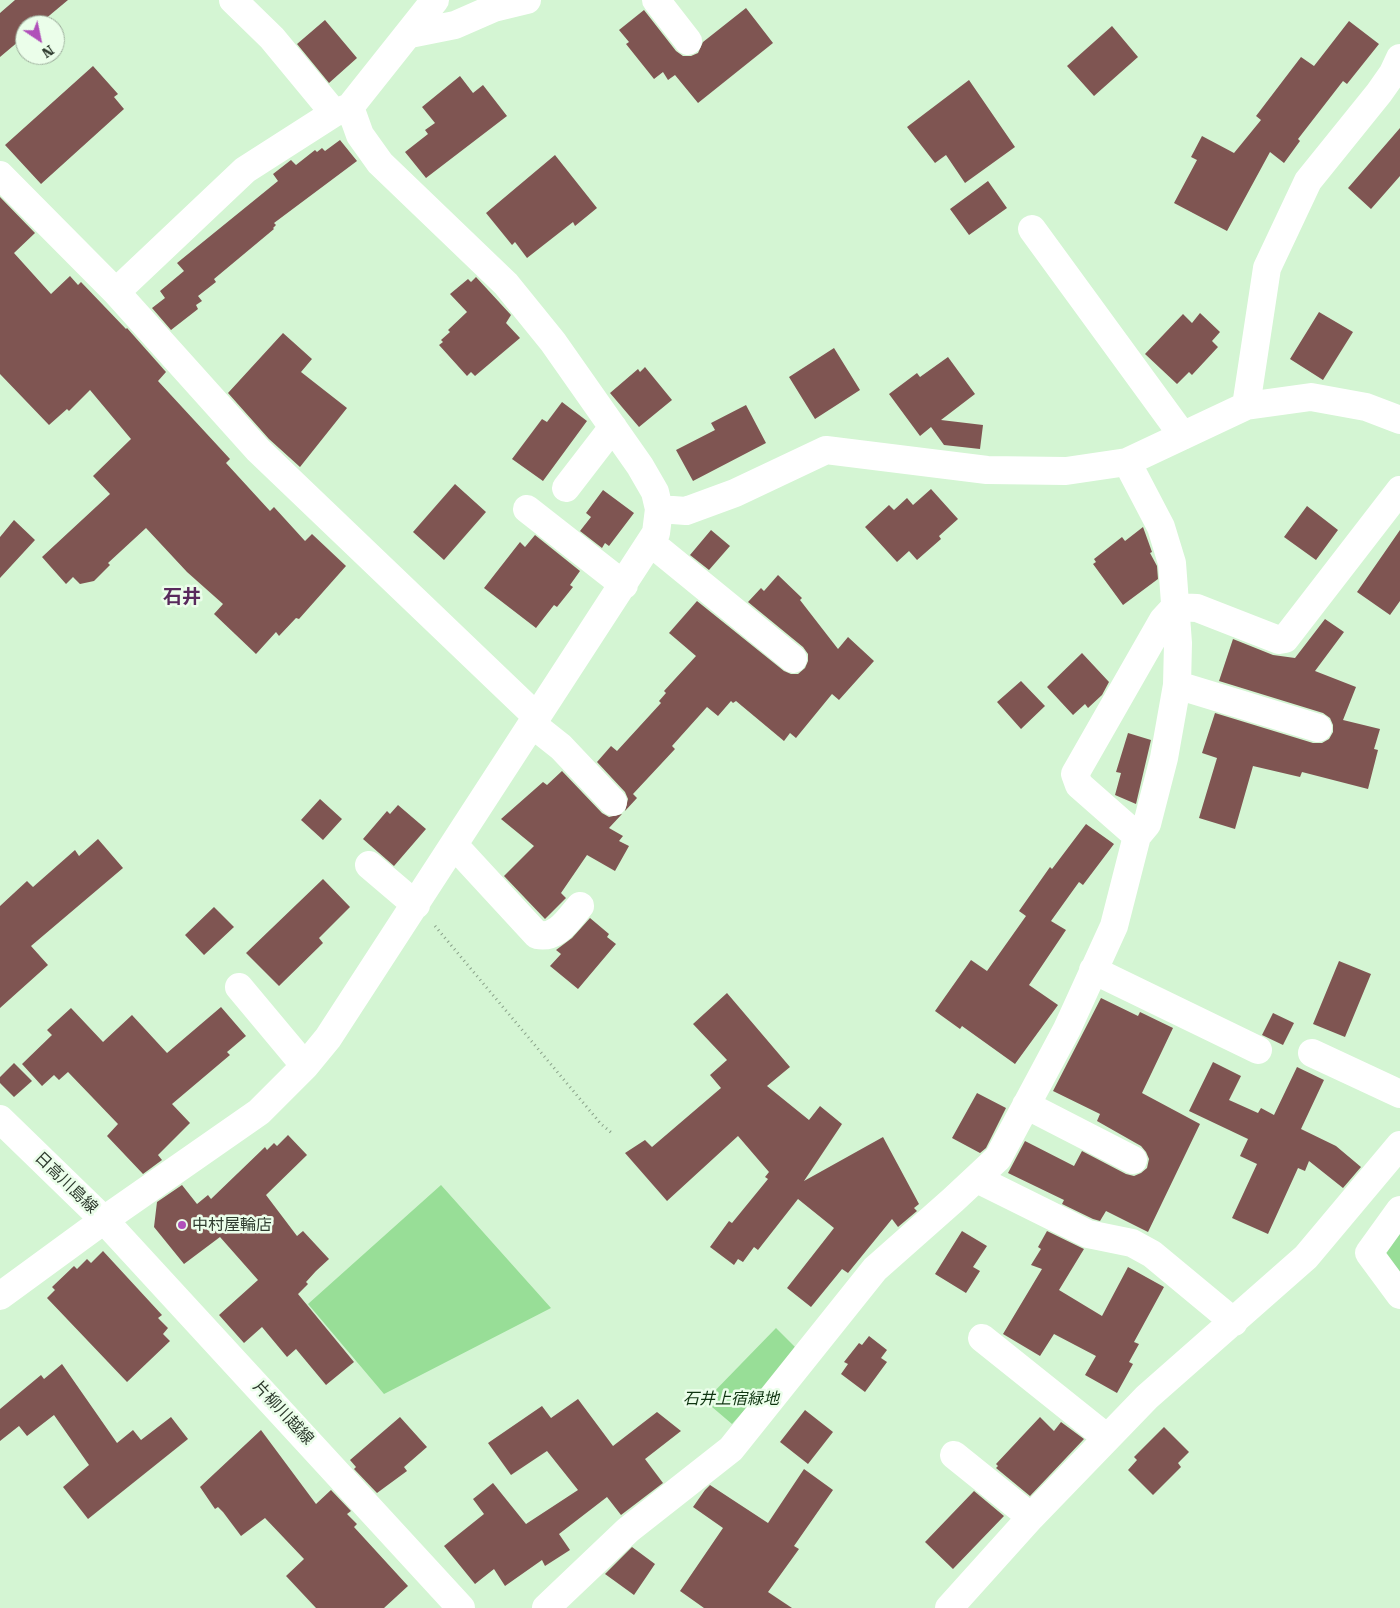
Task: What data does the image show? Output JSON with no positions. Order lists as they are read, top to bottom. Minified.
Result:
{"streets":{"street":["日高川島線","片柳川越線"]},"crossings":[["日高川島線","片柳川越線"]],"districts":["石井"],"parks":["石井上宿緑地"],"places":["中村屋輪店"],"north":"bottom right"}
